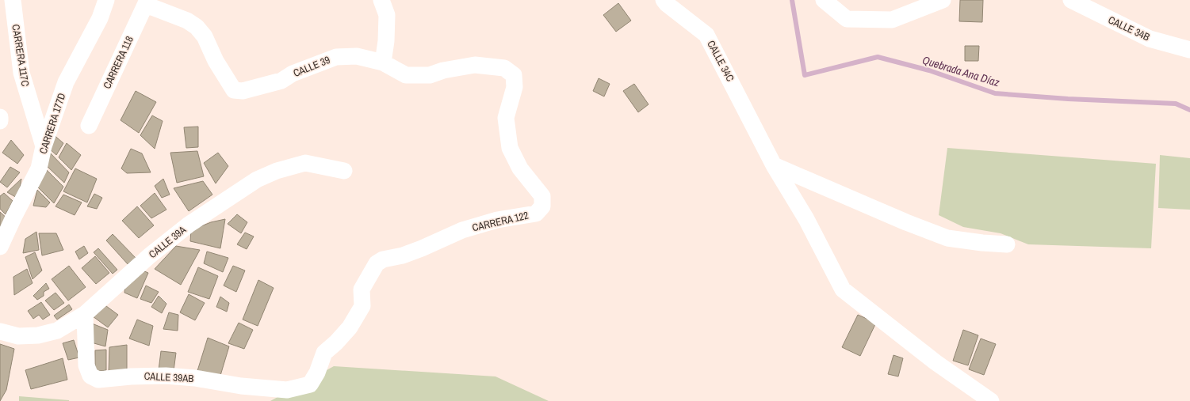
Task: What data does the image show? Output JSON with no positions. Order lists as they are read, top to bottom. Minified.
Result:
{"streets":{"street":["CALLE 34B","CARRERA 117C","CALLE 34C","CARRERA 118","CALLE 39","CARRERA 177D","CARRERA 122","CALLE 39A","CALLE 39AB"]},"crossings":[["CARRERA 117C","CARRERA 177D"],["CARRERA 118","CALLE 39"],["CALLE 39","CARRERA 122"],["CARRERA 122","CALLE 39AB"],["CALLE 39A","CALLE 39AB"]],"water":["Quebrada Ana Díaz"]}
